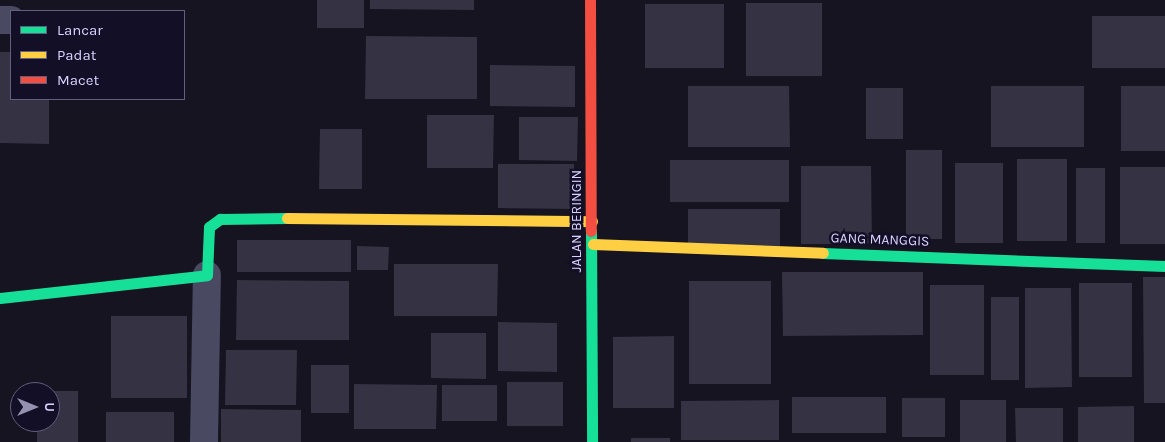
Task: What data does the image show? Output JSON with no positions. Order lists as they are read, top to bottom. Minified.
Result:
{"streets":{"street":["JALAN BERINGIN","GANG MANGGIS"]},"crossings":[["JALAN BERINGIN","GANG MANGGIS"]],"legend":["Lancar","Padat","Macet"],"north":"right"}
